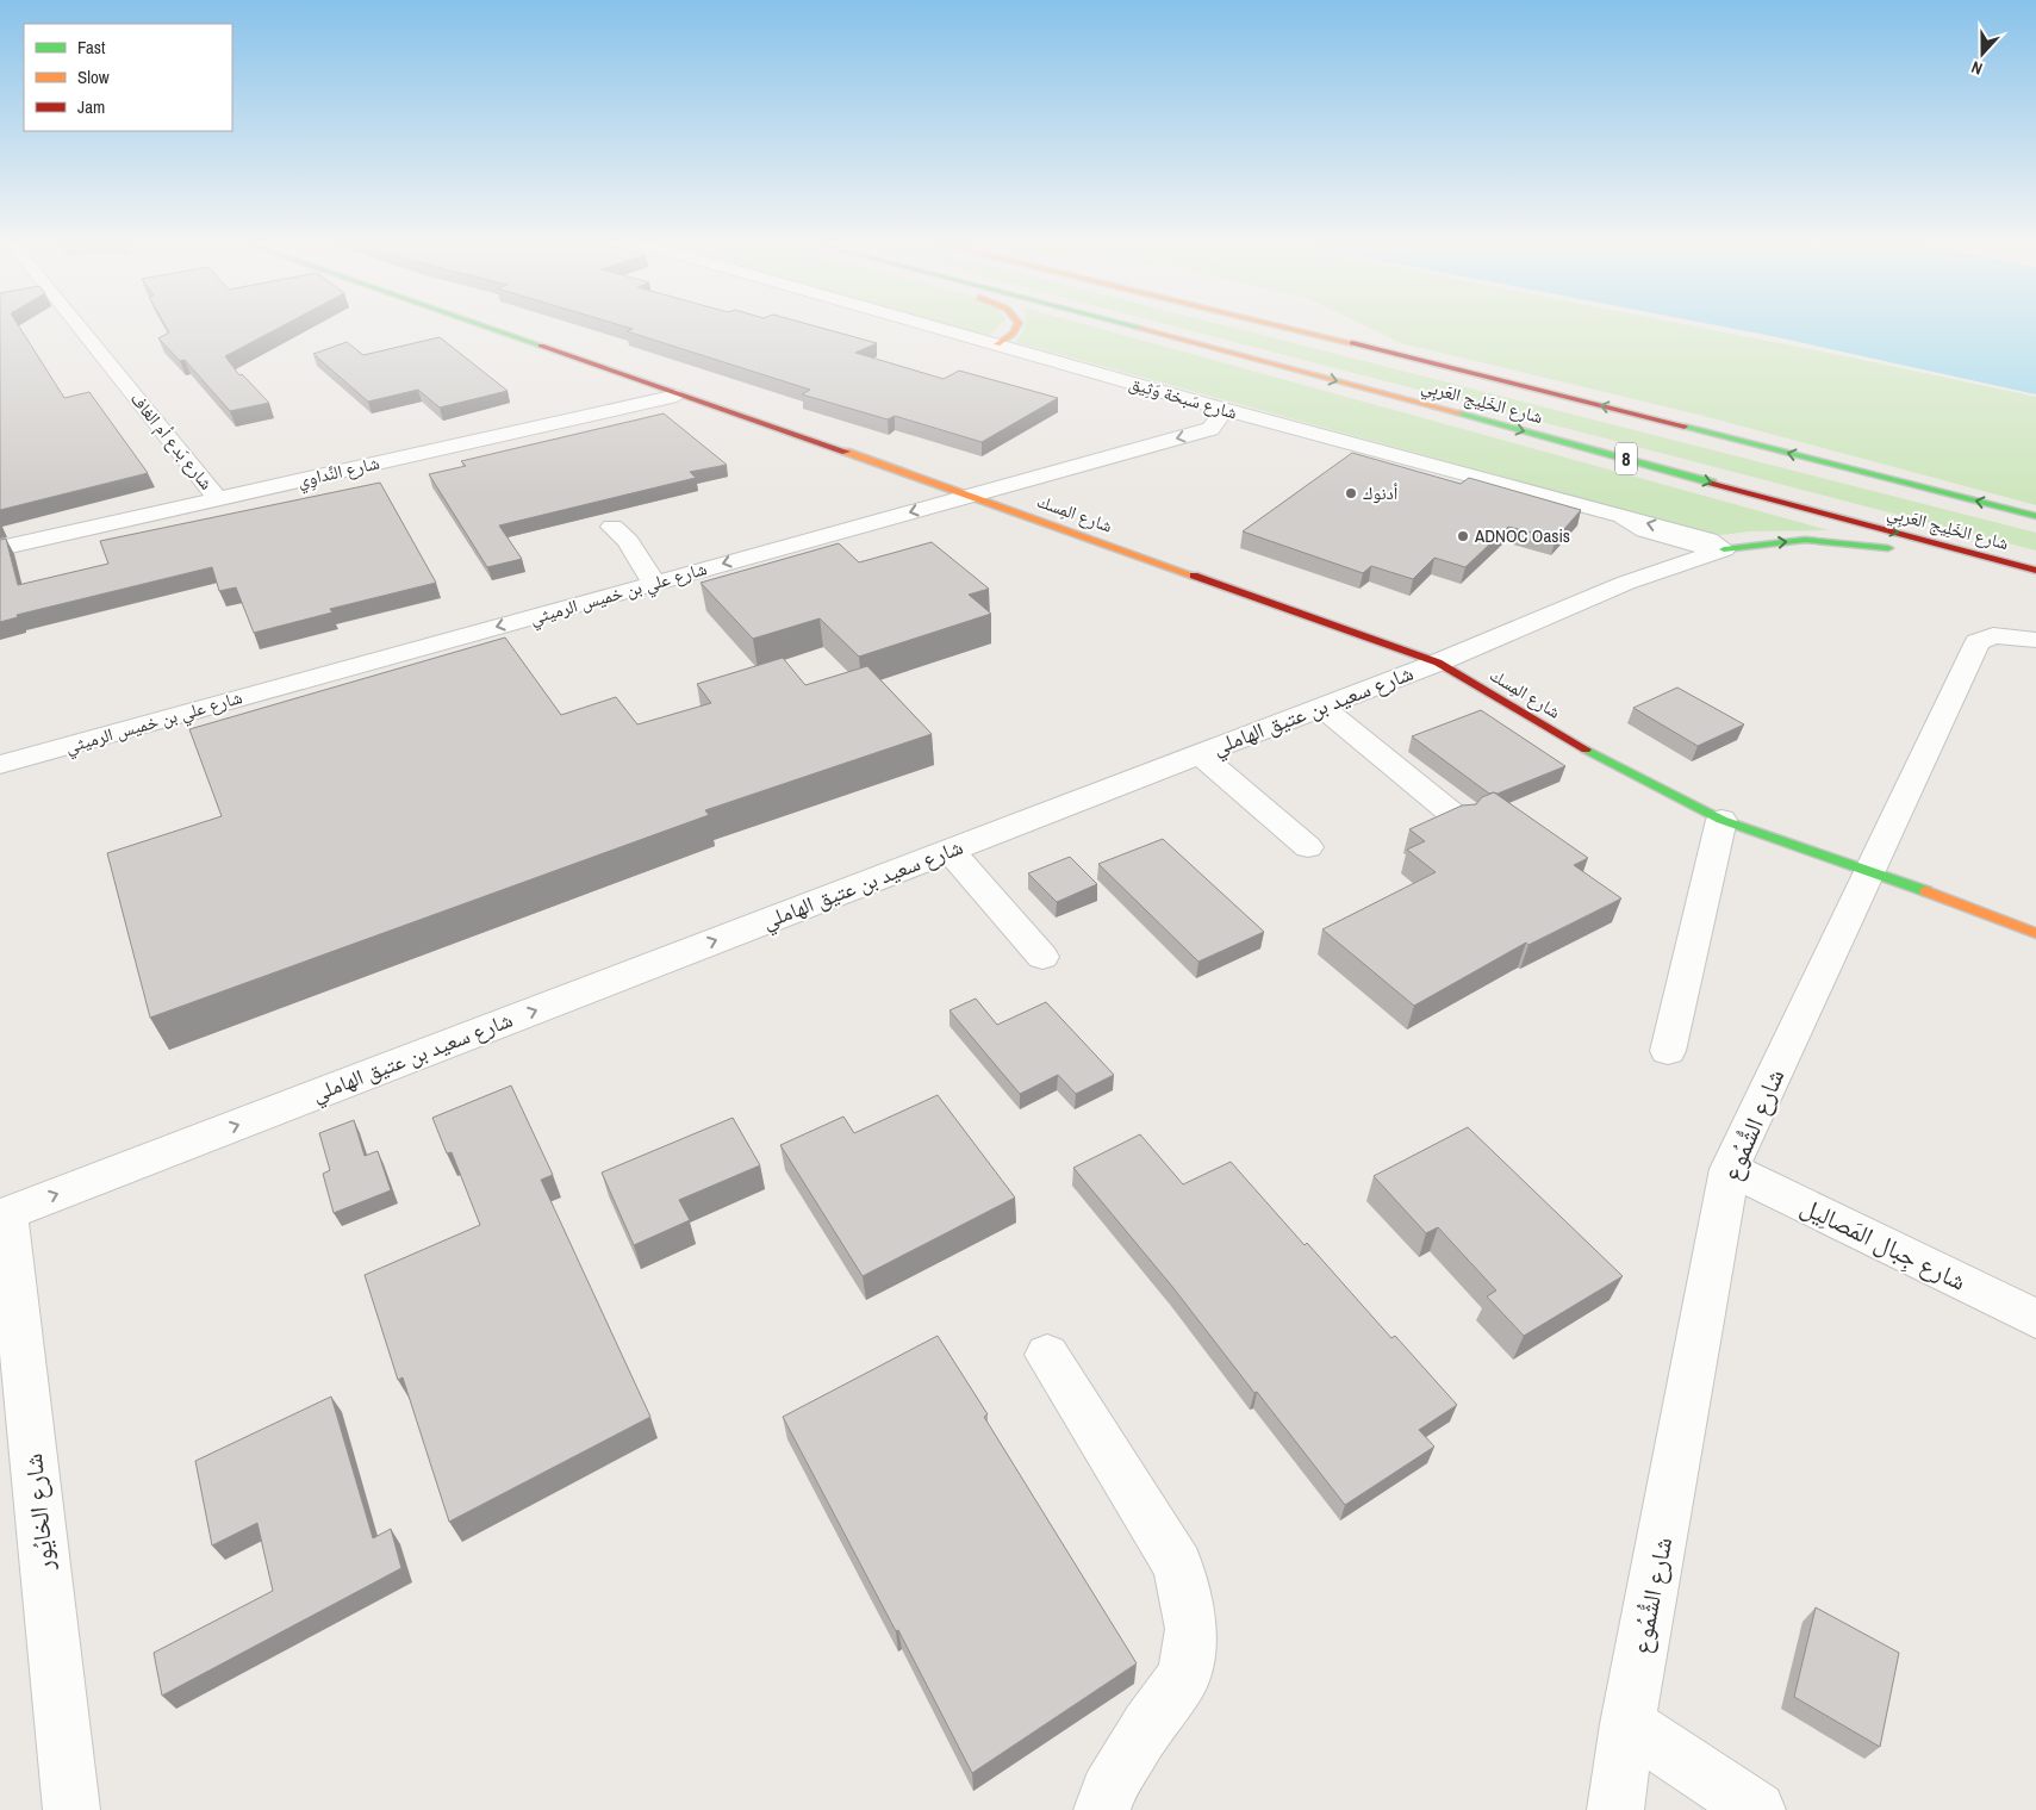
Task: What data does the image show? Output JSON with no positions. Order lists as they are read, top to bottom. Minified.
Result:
{"streets":{"main road":["شارع الخَلِيج العَربِي","8","شارع المِسك"],"street":["شارع سَبخة وَثِيق","شارع بَدع أم الغاف","شارع النَّداوِي","شارع علي بن خميس الرميثي","شارع سعيد بن عتيق الهاملي","شارع الشُّمُوع","شارع جِبال المَصالِيل","شارع الخايُور"]},"crossings":[["شارع سَبخة وَثِيق","شارع علي بن خميس الرميثي"],["شارع سَبخة وَثِيق","شارع سعيد بن عتيق الهاملي"],["شارع بَدع أم الغاف","شارع النَّداوِي"],["شارع النَّداوِي","شارع المِسك"],["شارع المِسك","شارع علي بن خميس الرميثي"],["شارع المِسك","شارع سعيد بن عتيق الهاملي"],["شارع المِسك","شارع الشُّمُوع"],["شارع سعيد بن عتيق الهاملي","شارع الخايُور"],["شارع الشُّمُوع","شارع جِبال المَصالِيل"]],"one_way":["شارع علي بن خميس الرميثي","شارع سعيد بن عتيق الهاملي"],"places":["أدنوك","ADNOC Oasis"],"legend":["Fast","Slow","Jam"],"north":"bottom"}
